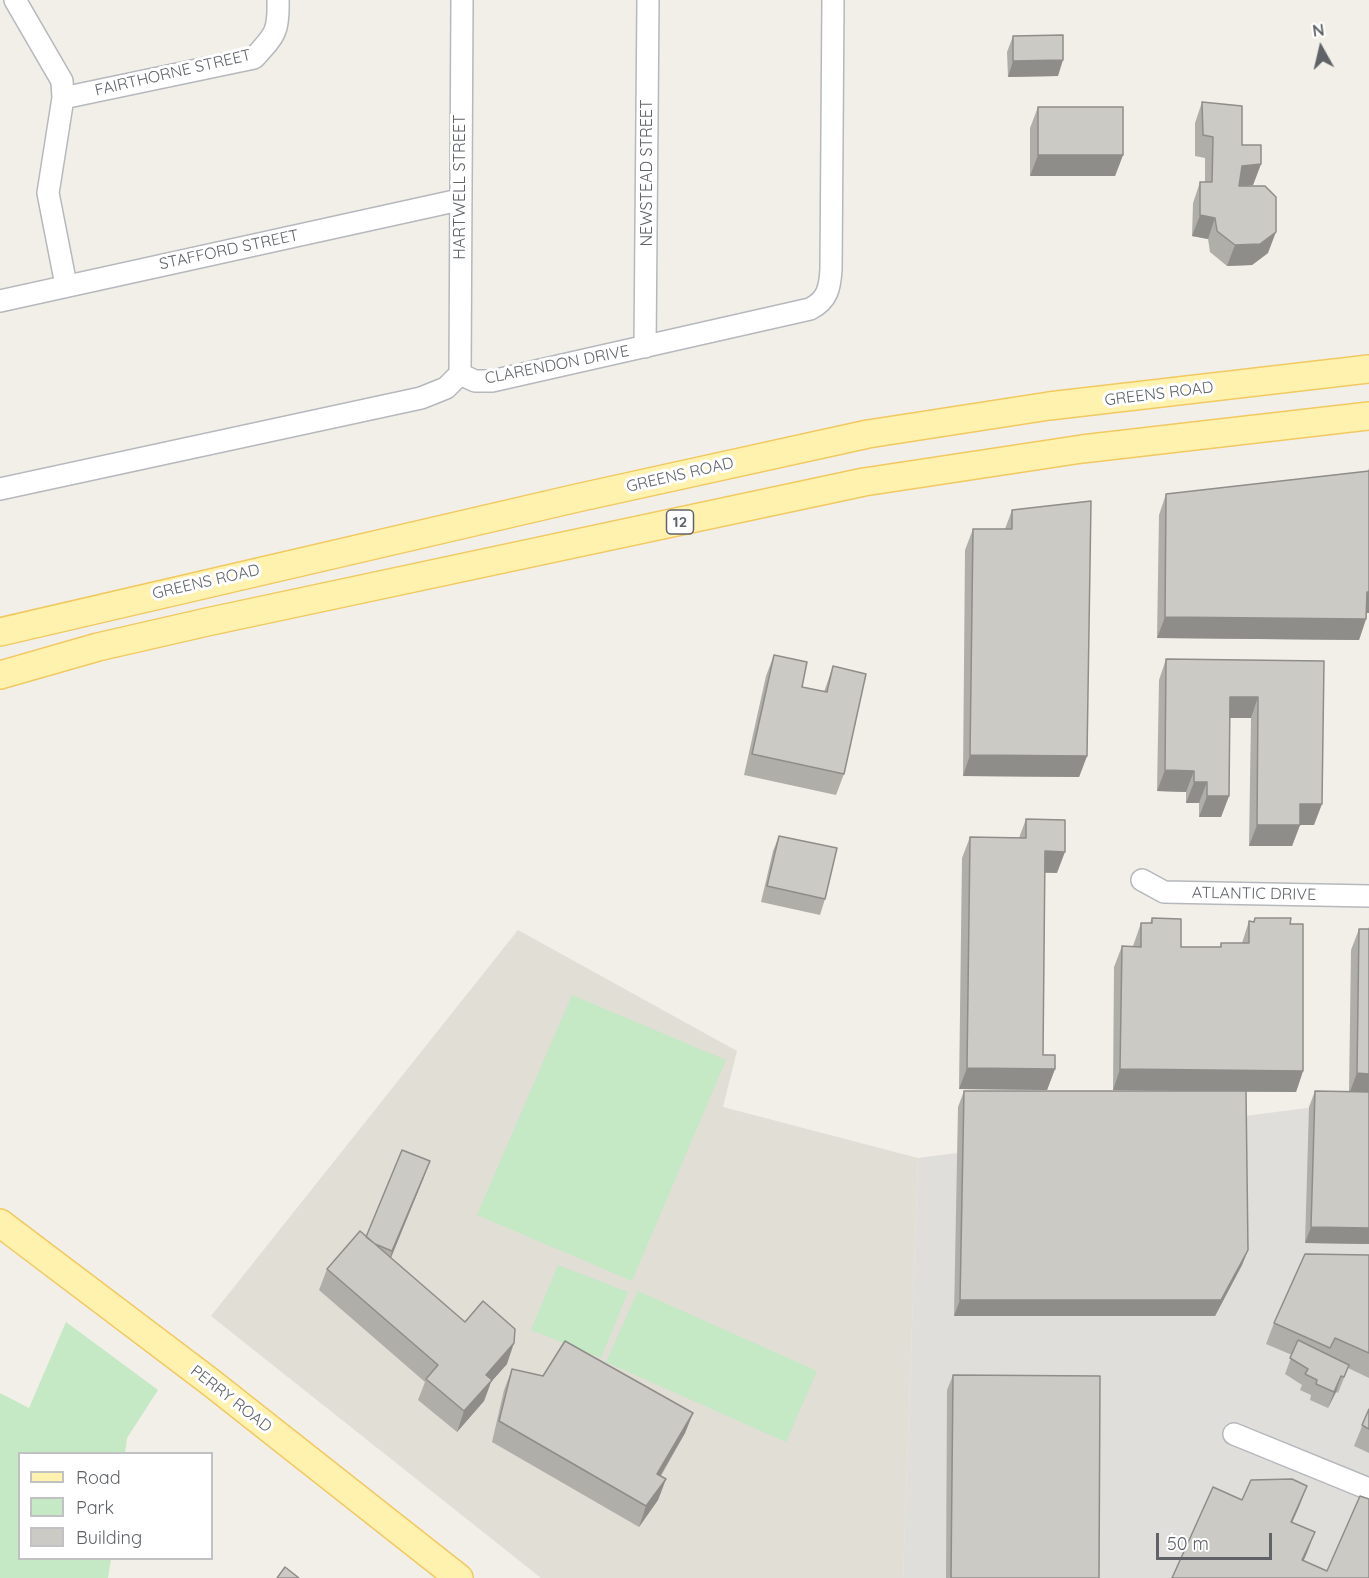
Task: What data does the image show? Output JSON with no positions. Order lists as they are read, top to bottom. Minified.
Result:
{"streets":{"main road":["GREENS ROAD","12","PERRY ROAD"],"street":["FAIRTHORNE STREET","NEWSTEAD STREET","HARTWELL STREET","STAFFORD STREET","CLARENDON DRIVE","ATLANTIC DRIVE"]},"crossings":[["NEWSTEAD STREET","CLARENDON DRIVE"],["HARTWELL STREET","STAFFORD STREET"],["HARTWELL STREET","CLARENDON DRIVE"]],"legend":["Road","Park","Building"],"scale_bar":"50 m","north":"top"}
